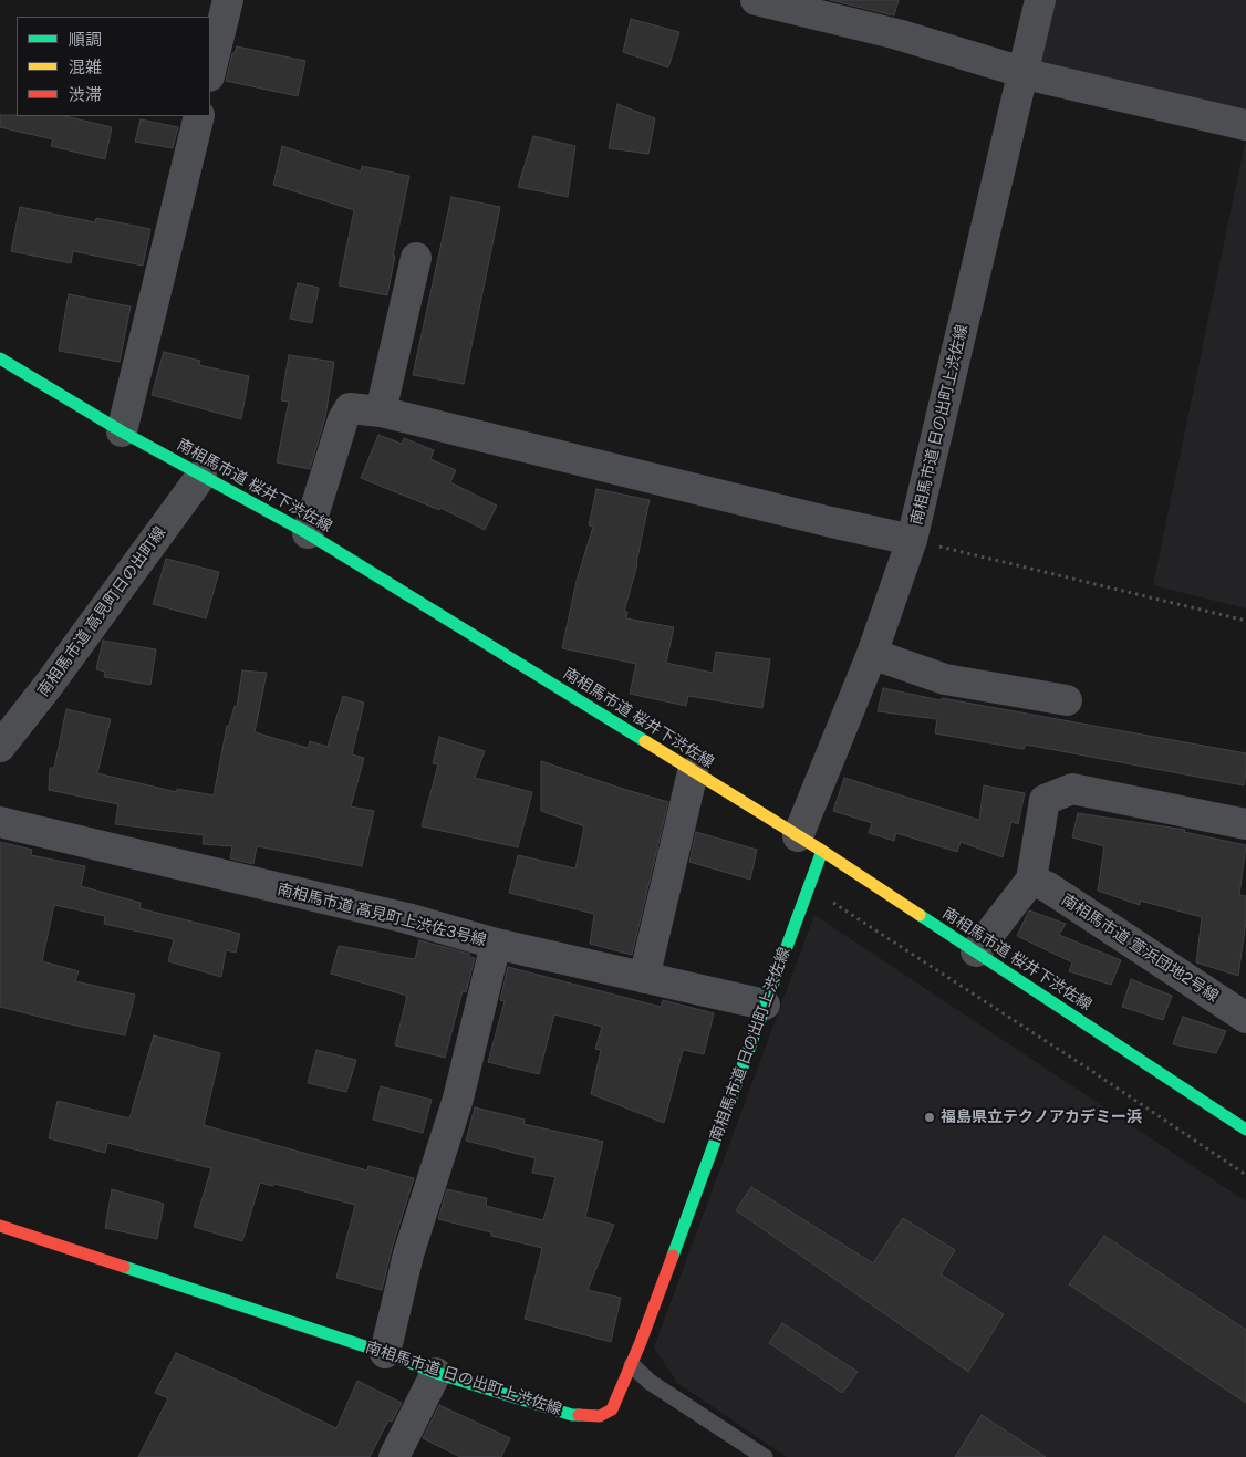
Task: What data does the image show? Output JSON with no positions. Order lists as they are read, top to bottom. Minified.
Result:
{"streets":{"street":["南相馬市道 日の出町上渋佐線","南相馬市道 桜井下渋佐線","南相馬市道 高見町日の出町線","南相馬市道 高見町上渋佐3号線","南相馬市道 萱浜団地2号線"]},"crossings":[["南相馬市道 日の出町上渋佐線","南相馬市道 桜井下渋佐線"],["南相馬市道 日の出町上渋佐線","南相馬市道 高見町上渋佐3号線"],["南相馬市道 桜井下渋佐線","南相馬市道 高見町日の出町線"]],"places":["福島県立テクノアカデミー浜"],"legend":["順調","混雑","渋滞"]}
